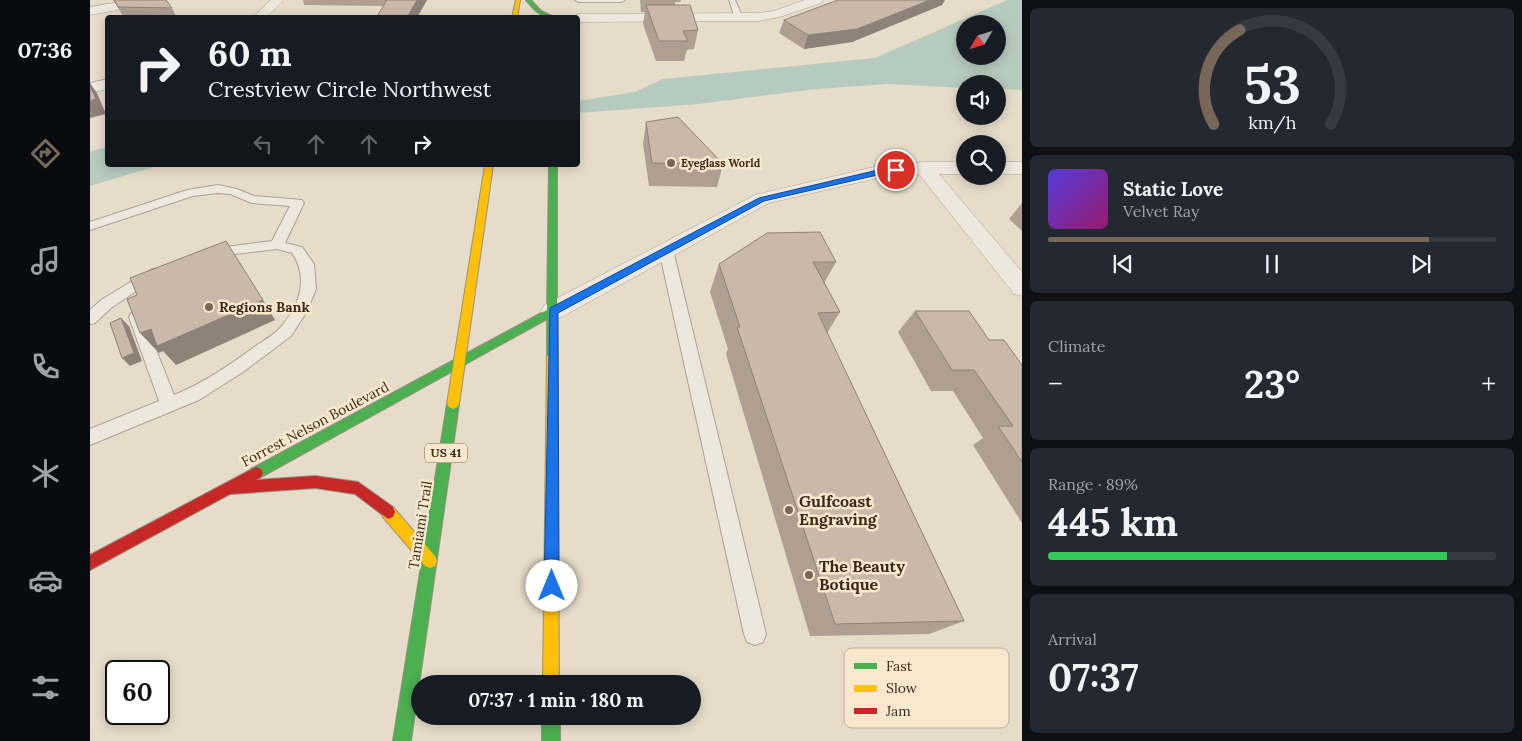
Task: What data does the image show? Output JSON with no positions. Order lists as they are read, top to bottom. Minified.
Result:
{"streets":{"main road":["Forrest Nelson Boulevard","US 41","Tamiami Trail"]},"crossings":[["Forrest Nelson Boulevard","Tamiami Trail"]],"places":["Eyeglass World","Regions Bank","Gulfcoast Engraving","The Beauty Botique"],"legend":["Fast","Slow","Jam"],"north":"bottom left","page":{"tabs":"07:36","turn":["60 m","Crestview Circle Northwest"],"song":["Static Love","Velvet Ray"],"tile":["Climate",["Range · 89%","445 km"],["Arrival","07:37"]],"heat":["−","23°","+"],"limit":"60","trip":"07:37 · 1 min · 180 m","gauge":["53","km/h"]}}
